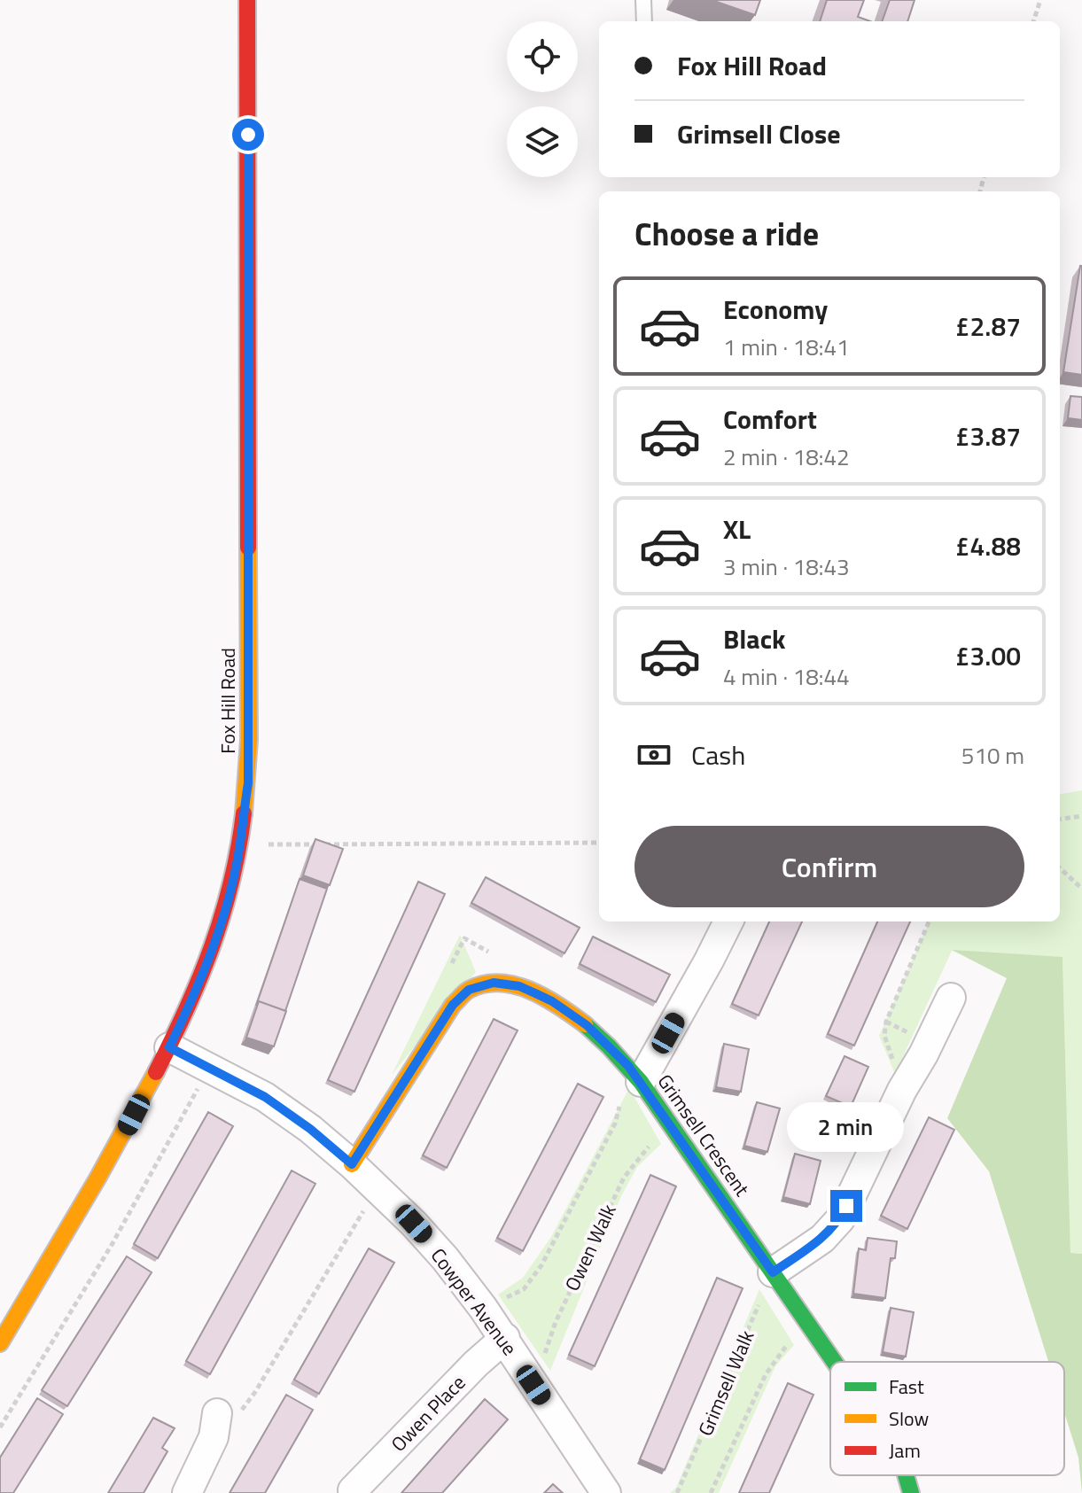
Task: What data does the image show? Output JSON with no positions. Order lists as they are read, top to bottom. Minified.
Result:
{"streets":{"street":["Fox Hill Road","Grimsell Crescent","Cowper Avenue","Owen Place"],"path":["Owen Walk","Grimsell Walk"]},"crossings":[["Fox Hill Road","Cowper Avenue"],["Grimsell Crescent","Owen Walk"],["Grimsell Crescent","Cowper Avenue"],["Grimsell Crescent","Grimsell Walk"],["Owen Walk","Cowper Avenue"],["Cowper Avenue","Owen Place"]],"legend":["Fast","Slow","Jam"],"page":{"banner":["Fox Hill Road","Grimsell Close"],"heading":"Choose a ride","list":[{"name":"Economy","note":"1 min · 18:41","value":"£2.87"},{"name":"Comfort","note":"2 min · 18:42","value":"£3.87"},{"name":"XL","note":"3 min · 18:43","value":"£4.88"},{"name":"Black","note":"4 min · 18:44","value":"£3.00"}],"pay":["Cash","510 m"],"buttons":"Confirm","bubble":"2 min"}}
